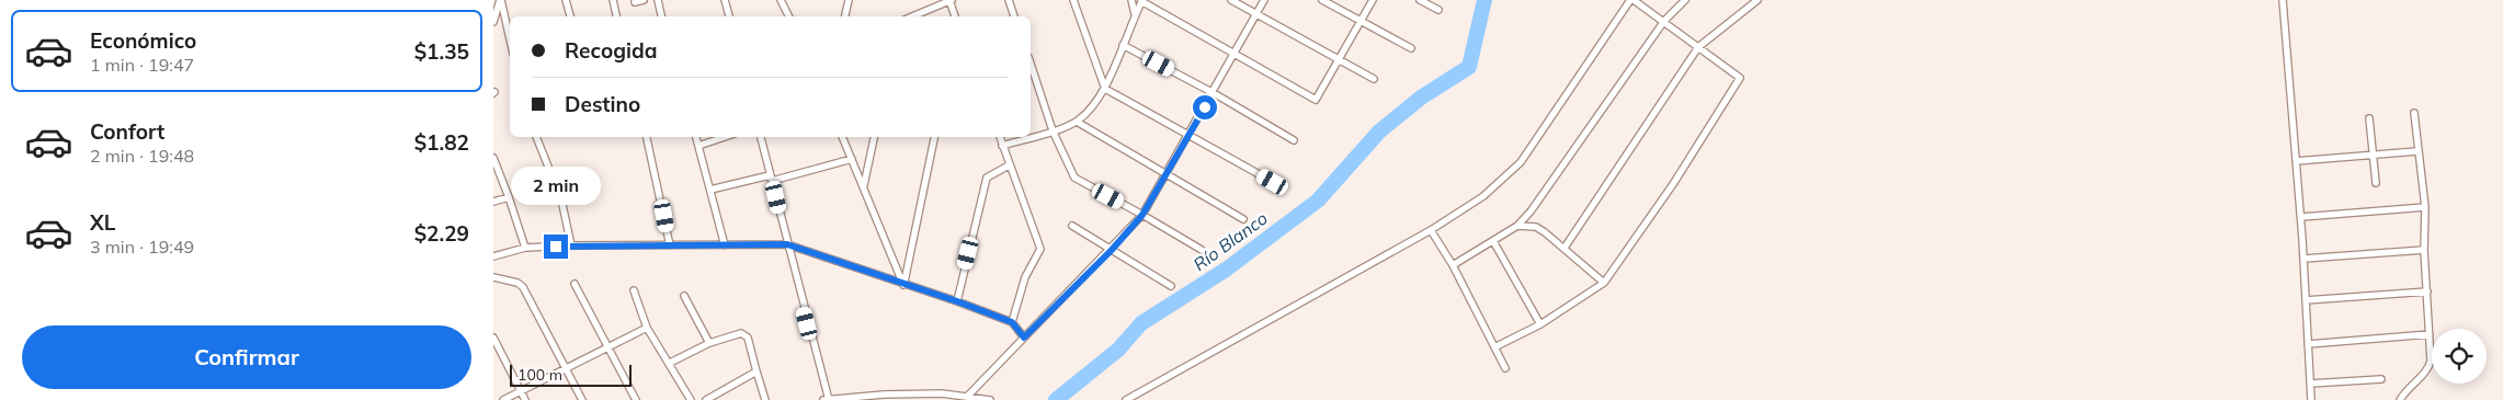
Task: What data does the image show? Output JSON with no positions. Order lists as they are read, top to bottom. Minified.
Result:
{"water":["Río Blanco"],"scale_bar":"100 m","page":{"list":[{"name":"Económico","note":"1 min · 19:47","value":"$1.35"},{"name":"Confort","note":"2 min · 19:48","value":"$1.82"},{"name":"XL","note":"3 min · 19:49","value":"$2.29"}],"banner":["Recogida","Destino"],"bubble":"2 min","buttons":"Confirmar","scale":"100 m"}}
